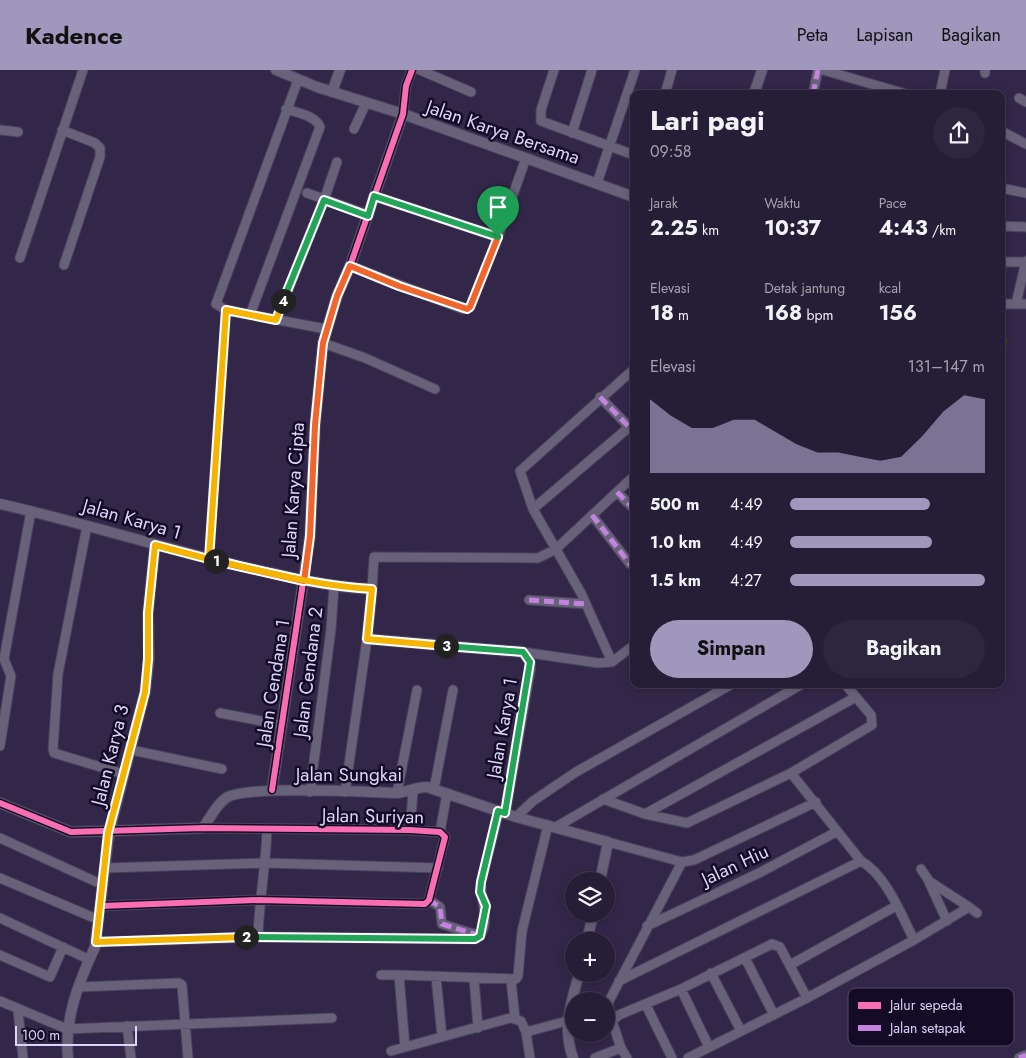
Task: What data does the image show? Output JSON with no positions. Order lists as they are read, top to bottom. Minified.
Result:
{"streets":{"street":["Jalan Karya Bersama","Jalan Karya Cipta","Jalan Karya 1","Jalan Cendana 2","Jalan Cendana 1","Jalan Karya 3","Jalan Sungkai","Jalan Suriyan","Jalan Hiu"]},"crossings":[["Jalan Karya Bersama","Jalan Karya Cipta"],["Jalan Karya Cipta","Jalan Karya 1"],["Jalan Karya Cipta","Jalan Cendana 1"],["Jalan Karya 1","Jalan Cendana 2"],["Jalan Karya 1","Jalan Cendana 1"],["Jalan Karya 1","Jalan Karya 3"],["Jalan Karya 1","Jalan Sungkai"],["Jalan Cendana 2","Jalan Sungkai"],["Jalan Cendana 1","Jalan Sungkai"],["Jalan Sungkai","Jalan Suriyan"]],"legend":["Jalur sepeda","Jalan setapak"],"scale_bar":"100 m","page":{"header":"Kadence","nav":["Peta","Lapisan","Bagikan"],"heading":["Lari pagi","09:58"],"stats":[["Jarak","2.25 km"],["Waktu","10:37"],["Pace","4:43 /km"],["Elevasi","18 m"],["Detak jantung","168 bpm"],["kcal","156"]],"pins":["4","1","3","2"],"chart":["Elevasi","131–147 m"],"list":[{"name":"500 m","note":"4:49"},{"name":"1.0 km","note":"4:49"},{"name":"1.5 km","note":"4:27"}],"buttons":["Simpan","Bagikan"],"map_buttons":["+","−"],"scale":"100 m"}}
